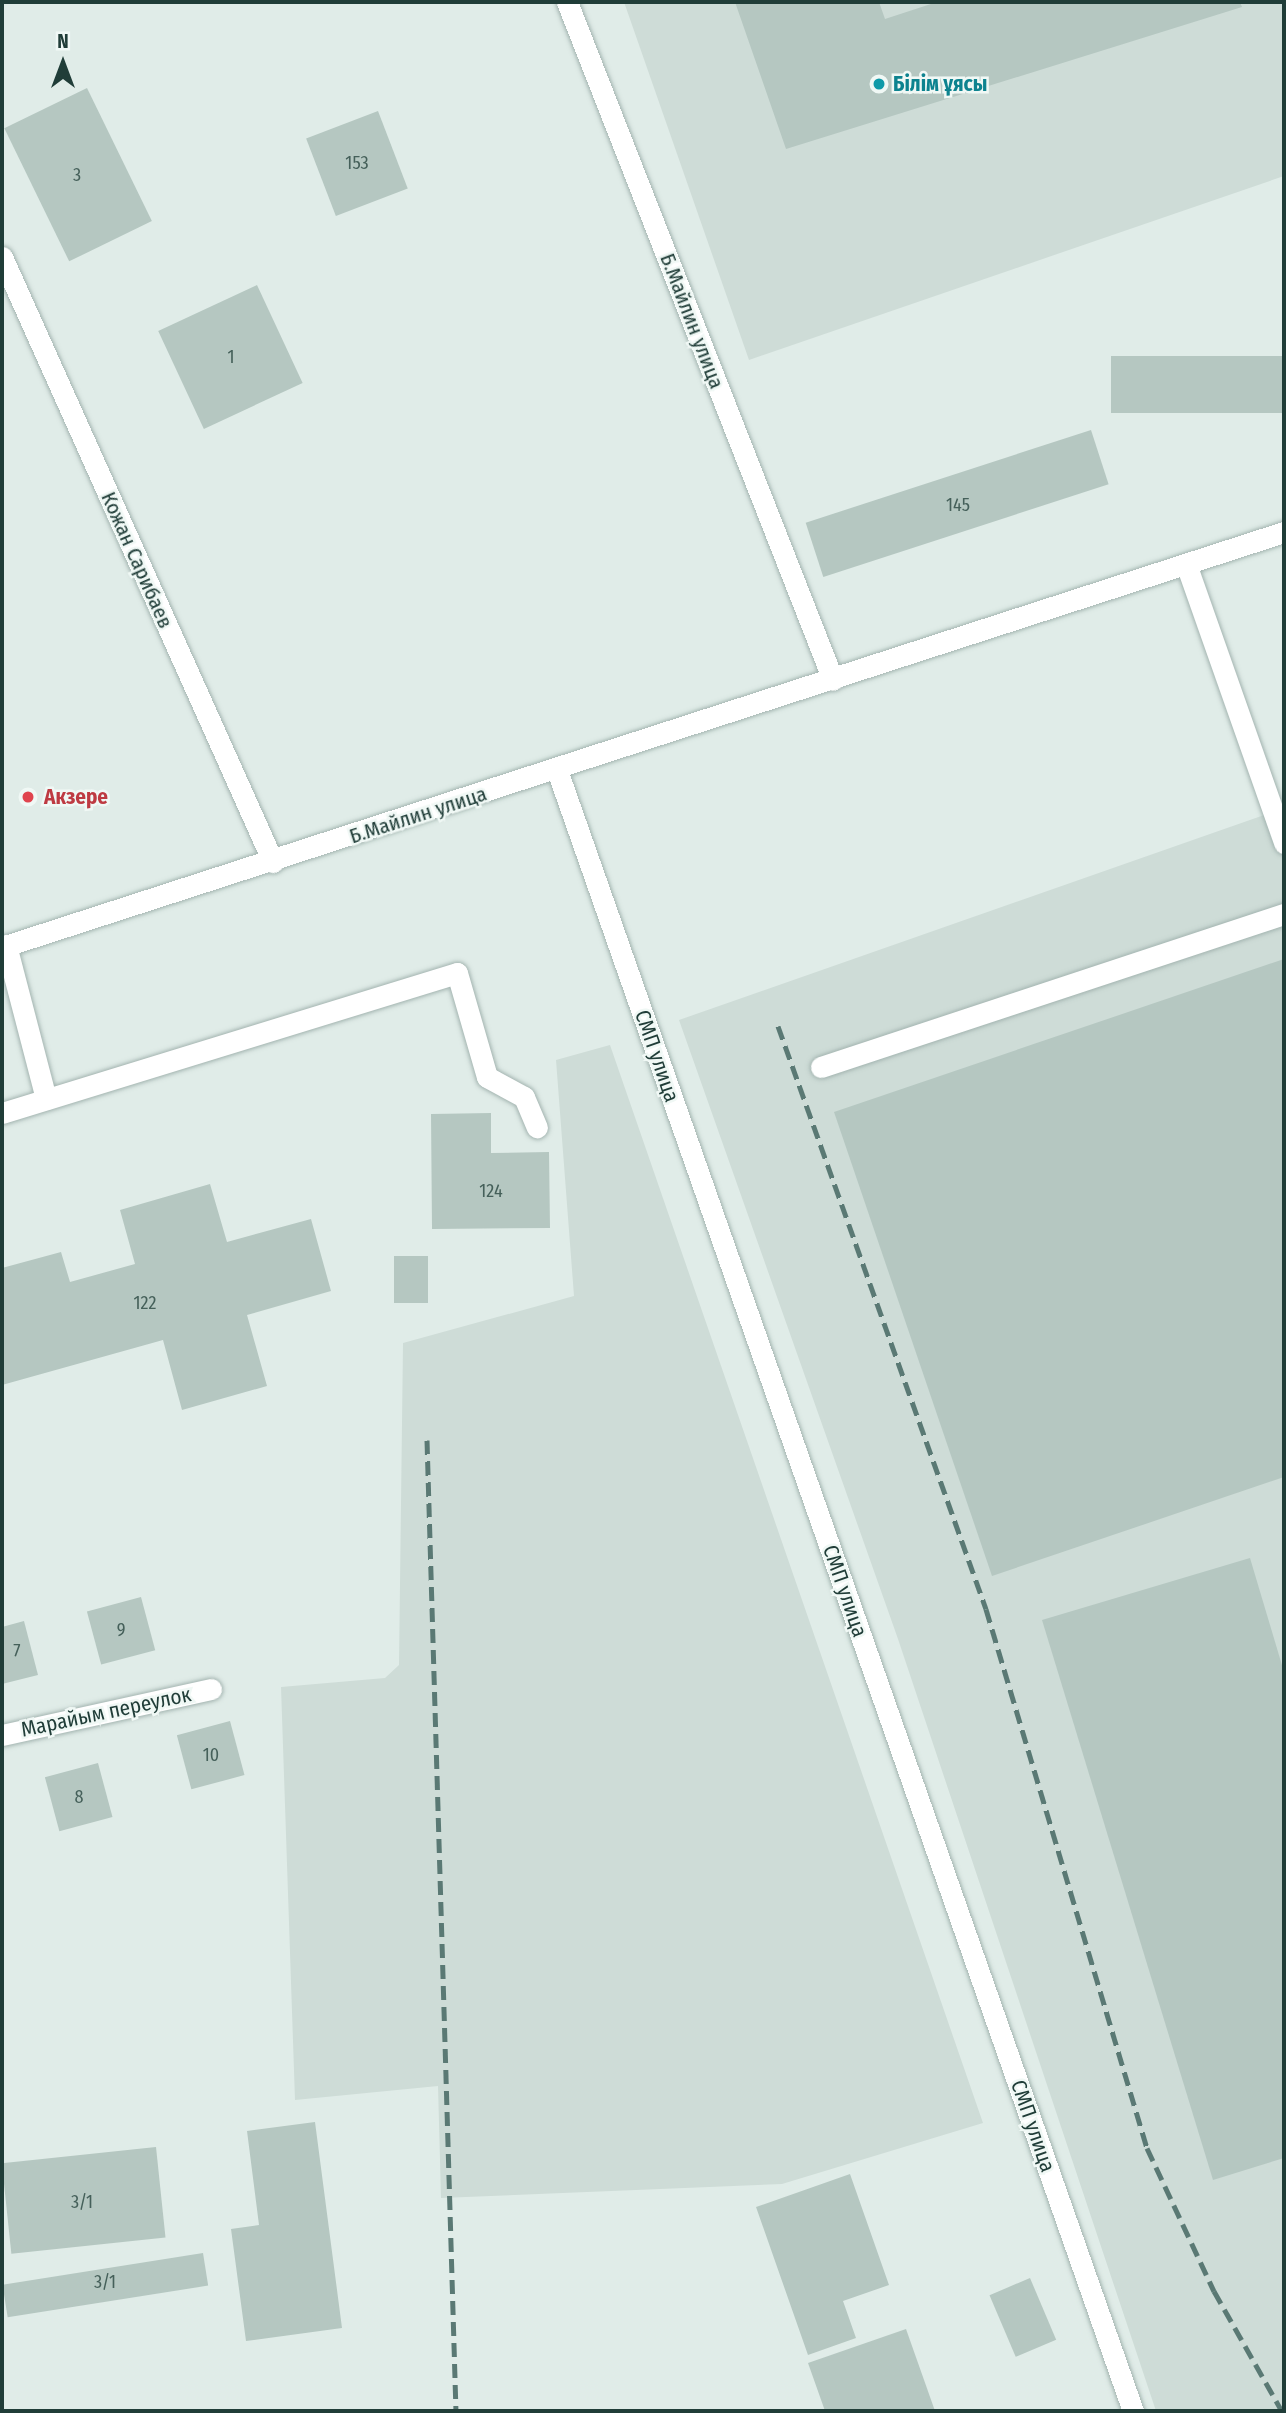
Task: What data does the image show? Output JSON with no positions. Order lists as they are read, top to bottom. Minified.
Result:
{"streets":{"street":["Б.Майлин улица","Кожан Сарибаев","СМП улица","Марайым переулок"]},"crossings":[["Б.Майлин улица","Кожан Сарибаев"],["Б.Майлин улица","СМП улица"]],"places":["Білім ұясы","Акзере"],"house_numbers":["153","3","1","145","124","122","9","7","10","8","3/1","3/1"],"north":"top"}
